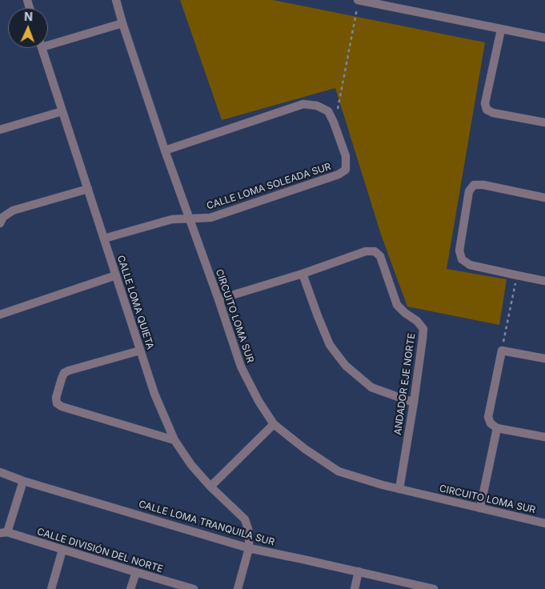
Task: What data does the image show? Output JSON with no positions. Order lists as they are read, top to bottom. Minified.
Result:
{"streets":{"street":["CALLE LOMA SOLEADA SUR","CALLE LOMA QUIETA","CIRCUITO LOMA SUR","ANDADOR EJE NORTE","CALLE LOMA TRANQUILA SUR","CALLE DIVISIÓN DEL NORTE"]},"crossings":[["CALLE LOMA SOLEADA SUR","CALLE LOMA QUIETA"],["CALLE LOMA SOLEADA SUR","CIRCUITO LOMA SUR"],["CALLE LOMA QUIETA","CALLE LOMA TRANQUILA SUR"],["CIRCUITO LOMA SUR","ANDADOR EJE NORTE"]],"north":"top"}
